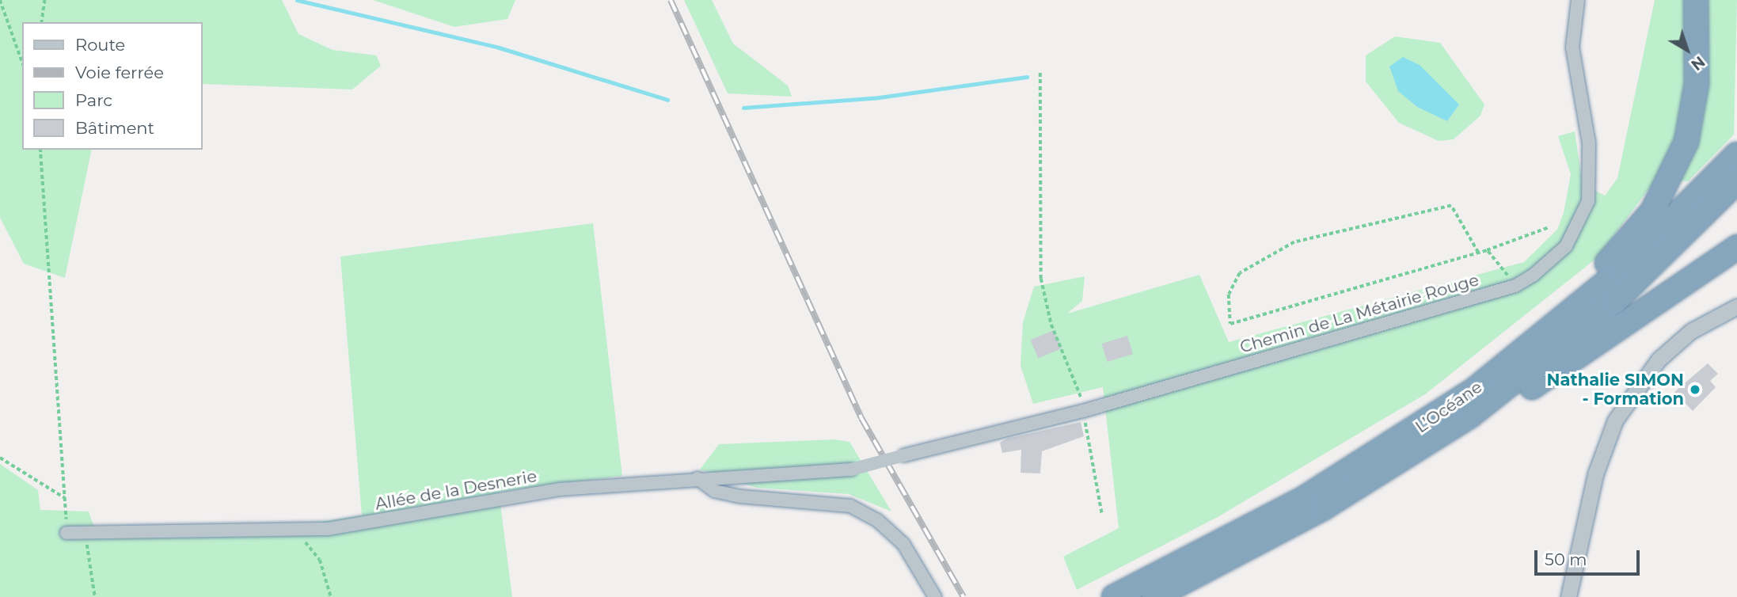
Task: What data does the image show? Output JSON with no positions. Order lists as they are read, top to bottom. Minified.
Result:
{"streets":{"highway":["L’Océane"],"street":["Chemin de La Métairie Rouge","Allée de la Desnerie"]},"crossings":[["Chemin de La Métairie Rouge","Allée de la Desnerie"]],"places":["Nathalie SIMON - Formation"],"legend":["Route","Voie ferrée","Parc","Bâtiment"],"scale_bar":"50 m","north":"bottom right"}
